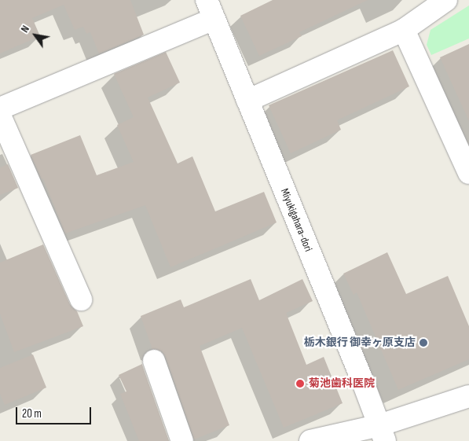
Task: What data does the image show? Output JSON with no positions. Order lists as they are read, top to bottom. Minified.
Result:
{"streets":{"street":["Miyukigahara-dori"]},"places":["栃木銀行 御幸ヶ原支店","菊池歯科医院"],"scale_bar":"20 m","north":"top left"}
